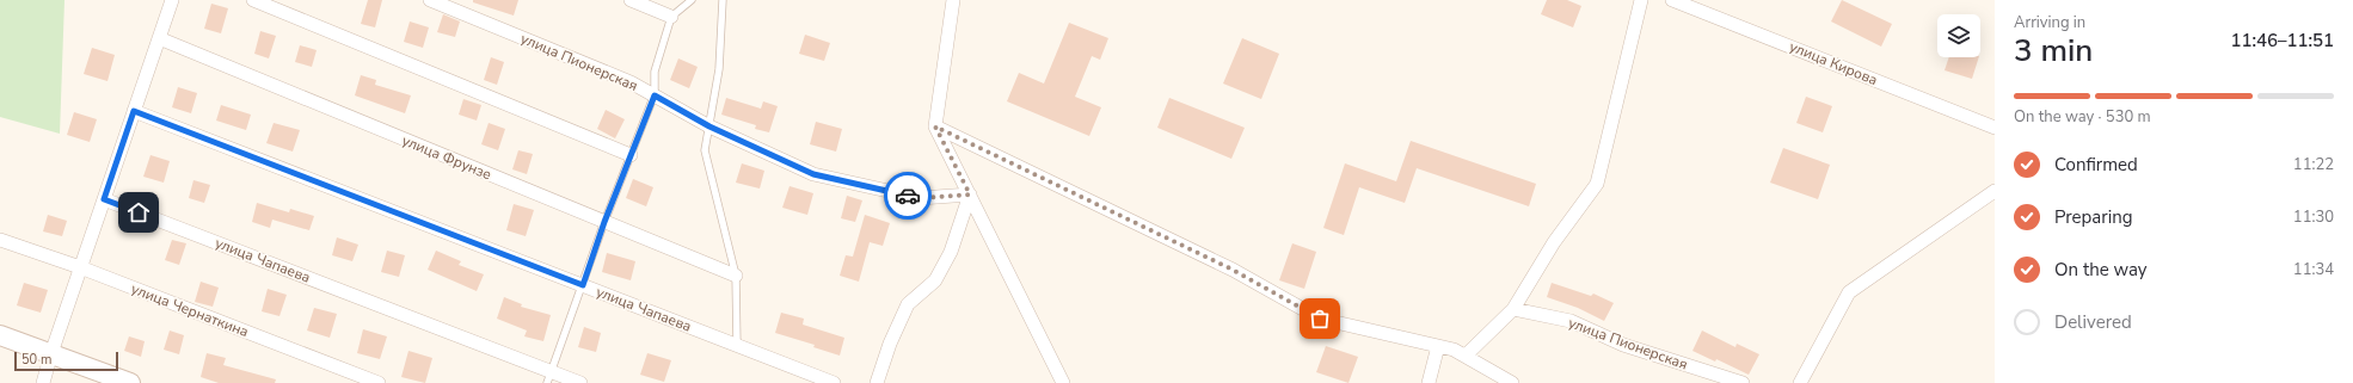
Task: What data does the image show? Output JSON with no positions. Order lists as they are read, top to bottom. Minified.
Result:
{"streets":{"street":["улица Пионерская","улица Кирова","улица Фрунзе","улица Чапаева","улица Чернаткина"]},"scale_bar":"50 m","page":{"heading":["3 min","Arriving in","11:46–11:51"],"bar":"On the way · 530 m","list":[["Confirmed","11:22"],["Preparing","11:30"],["On the way","11:34"],"Delivered"],"scale":"50 m"}}
